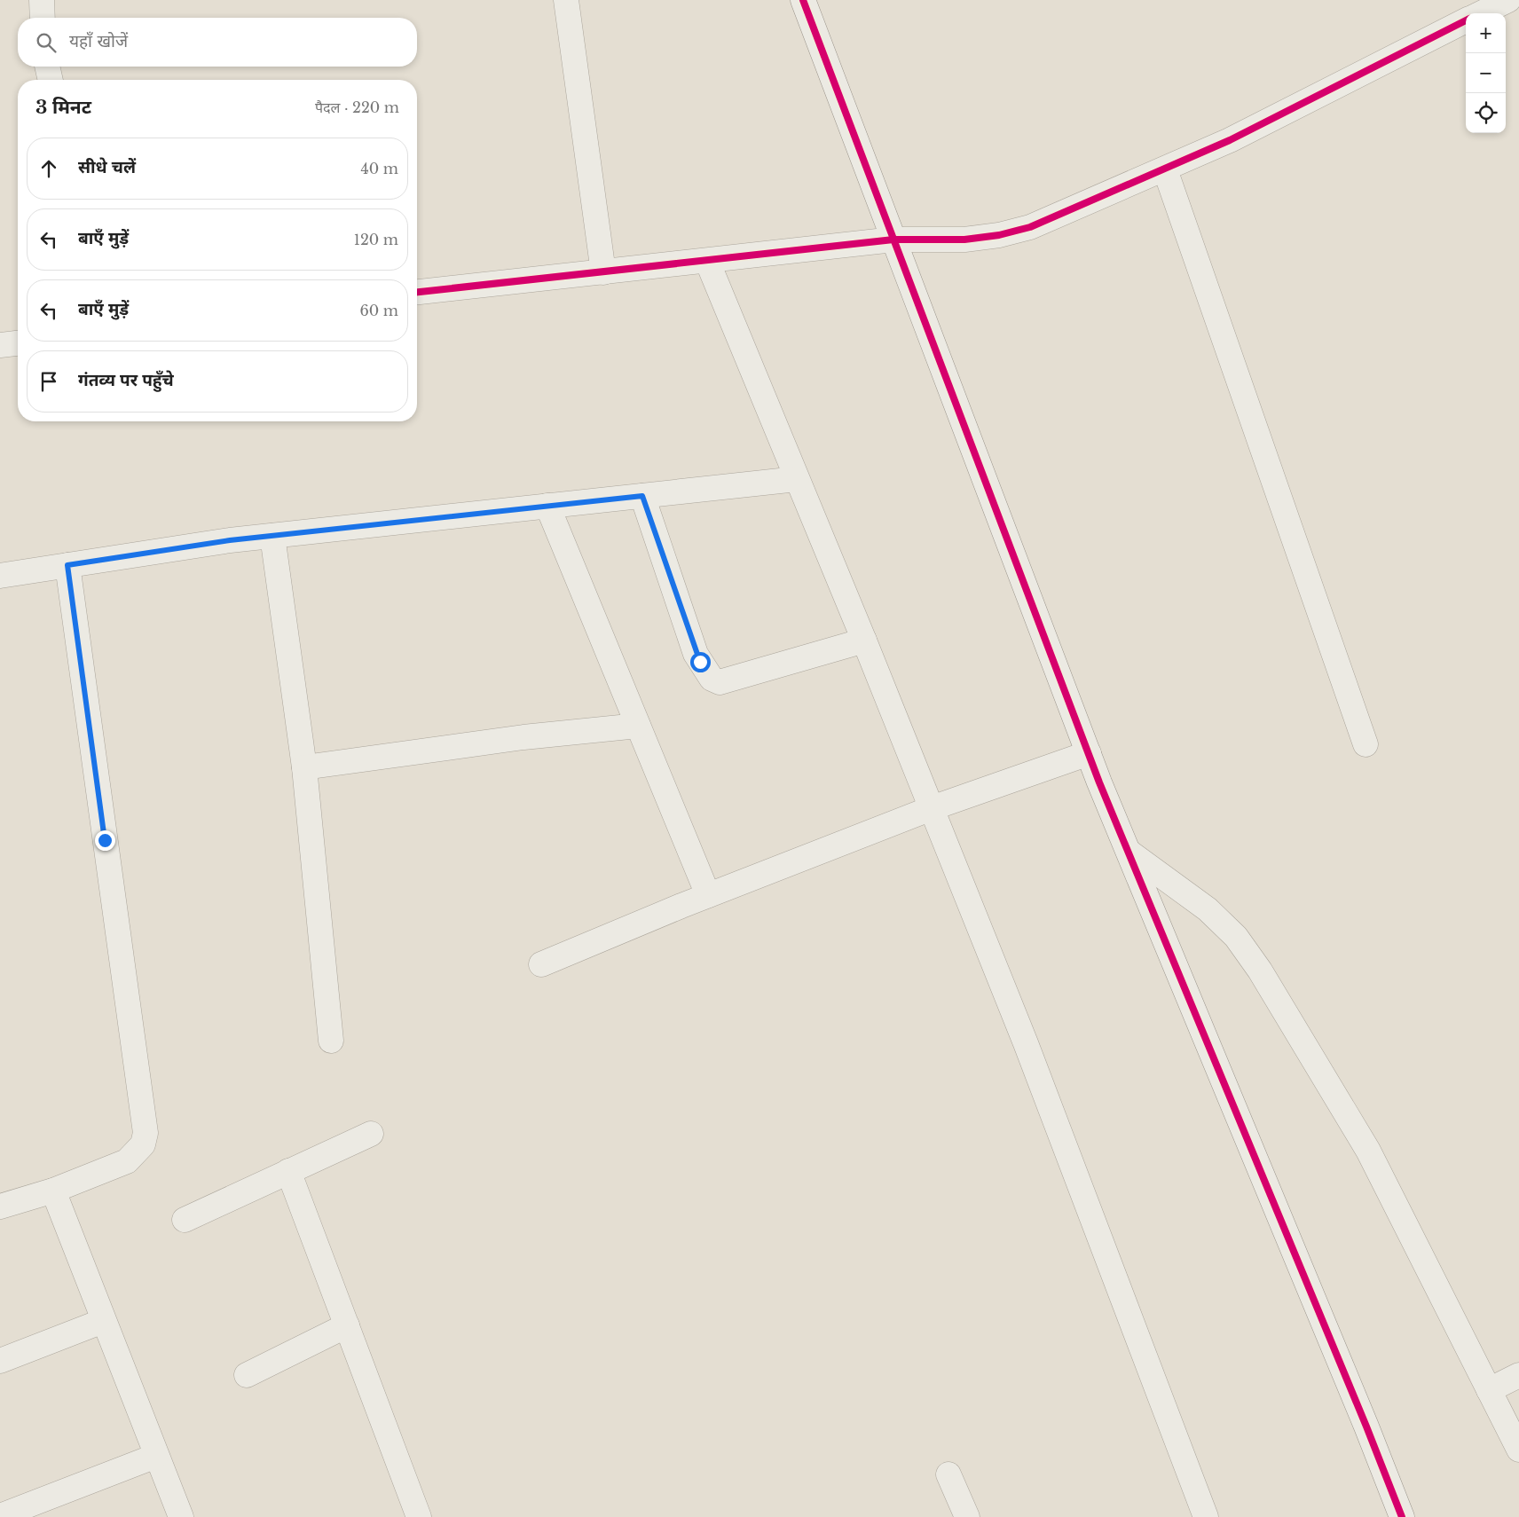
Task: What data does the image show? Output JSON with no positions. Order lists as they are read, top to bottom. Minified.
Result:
{"page":{"map_buttons":["+","−"],"search":"यहाँ खोजें","heading":["3 मिनट","पैदल · 220 m"],"list":[["सीधे चलें","40 m"],["बाएँ मुड़ें","120 m"],["बाएँ मुड़ें","60 m"],"गंतव्य पर पहुँचे"]}}
